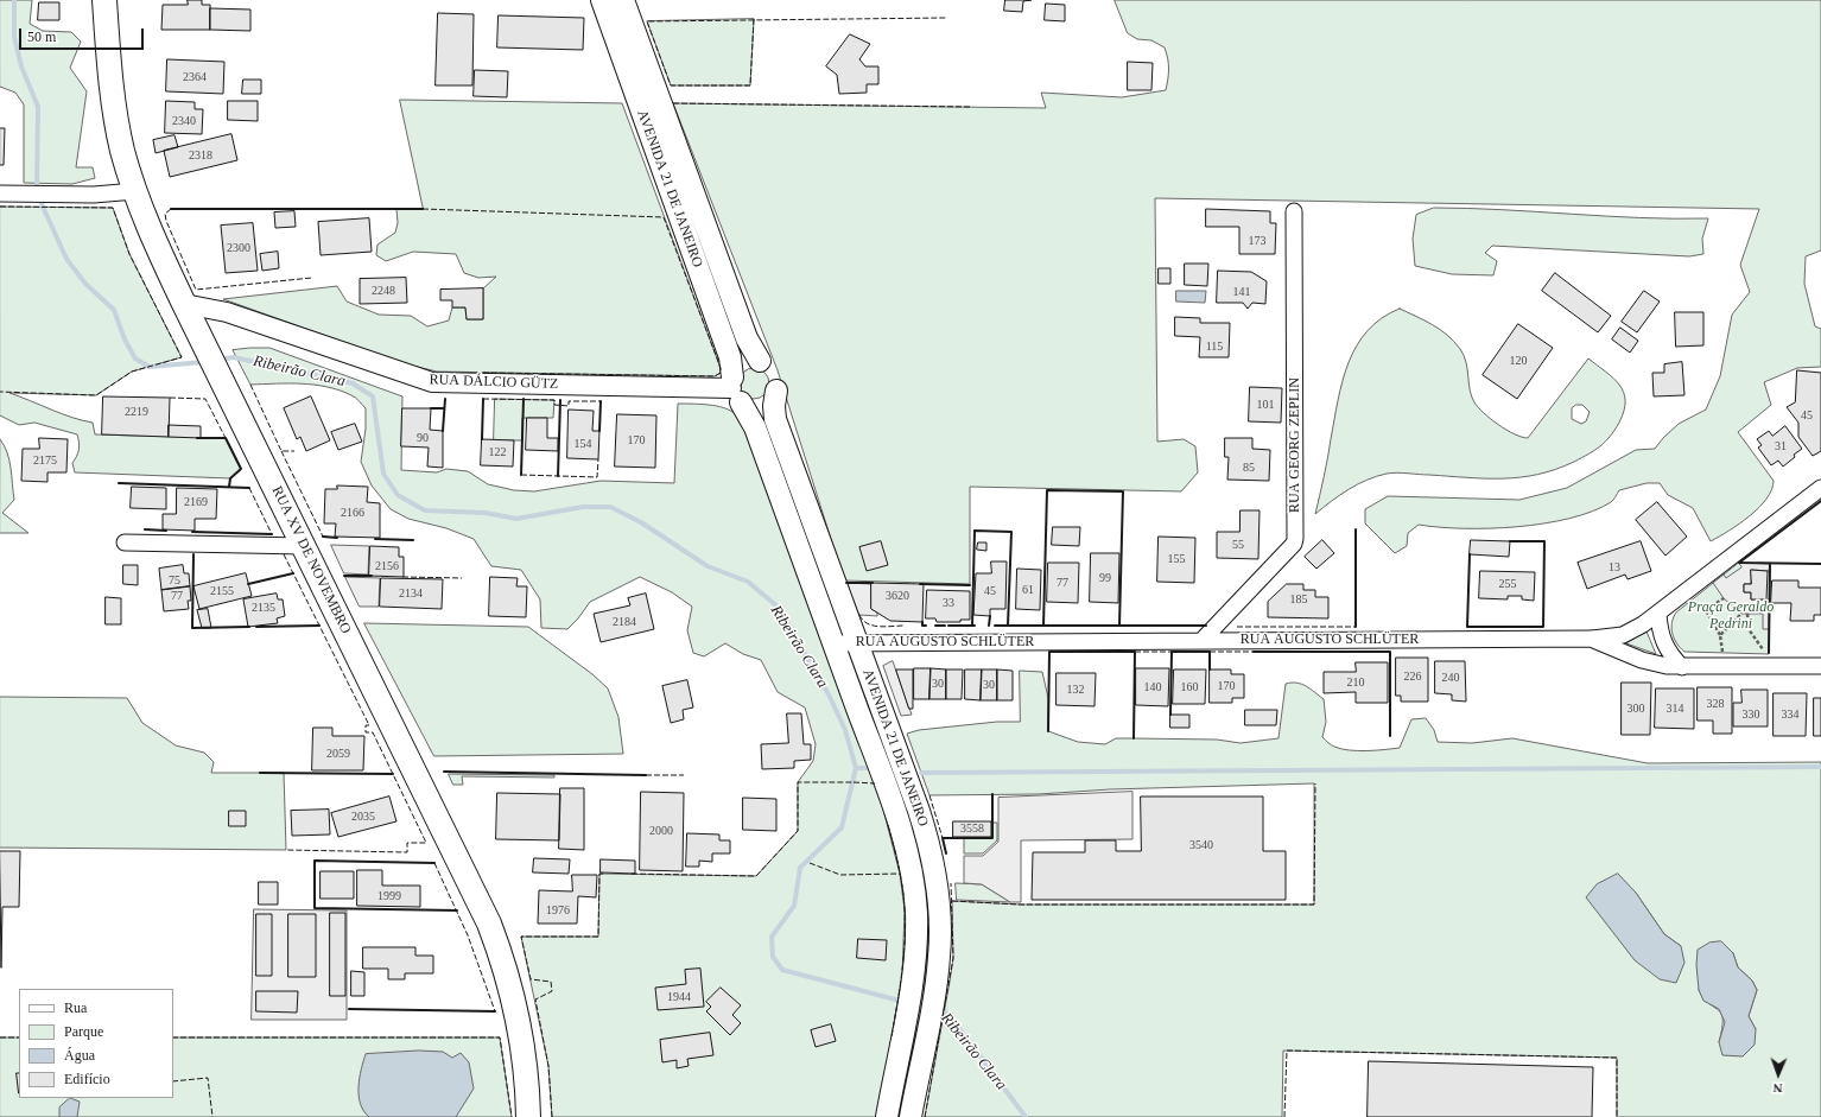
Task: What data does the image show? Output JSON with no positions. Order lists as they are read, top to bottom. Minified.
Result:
{"streets":{"main road":["AVENIDA 21 DE JANEIRO","RUA XV DE NOVEMBRO"],"street":["RUA DÁLCIO GÜTZ","RUA GEORG ZEPLIN","RUA AUGUSTO SCHLÜTER"]},"crossings":[["AVENIDA 21 DE JANEIRO","RUA DÁLCIO GÜTZ"],["AVENIDA 21 DE JANEIRO","RUA AUGUSTO SCHLÜTER"],["RUA DÁLCIO GÜTZ","RUA XV DE NOVEMBRO"],["RUA GEORG ZEPLIN","RUA AUGUSTO SCHLÜTER"]],"water":["Ribeirão Clara"],"parks":["Praça Geraldo Pedrini"],"house_numbers":["2364","2340","2318","173","2300","2248","141","115","120","101","2219","45","90","170","154","31","122","2175","85","2169","2166","55","155","2156","13","99","75","77","255","61","2155","45","2134","77","3620","185","33","2135","2184","226","240","210","30","30","170","140","160","132","328","300","314","330","334","2059","2035","3558","2000","3540","1999","1976","1944"],"legend":["Rua","Parque","Água","Edifício"],"scale_bar":"50 m","north":"bottom"}
